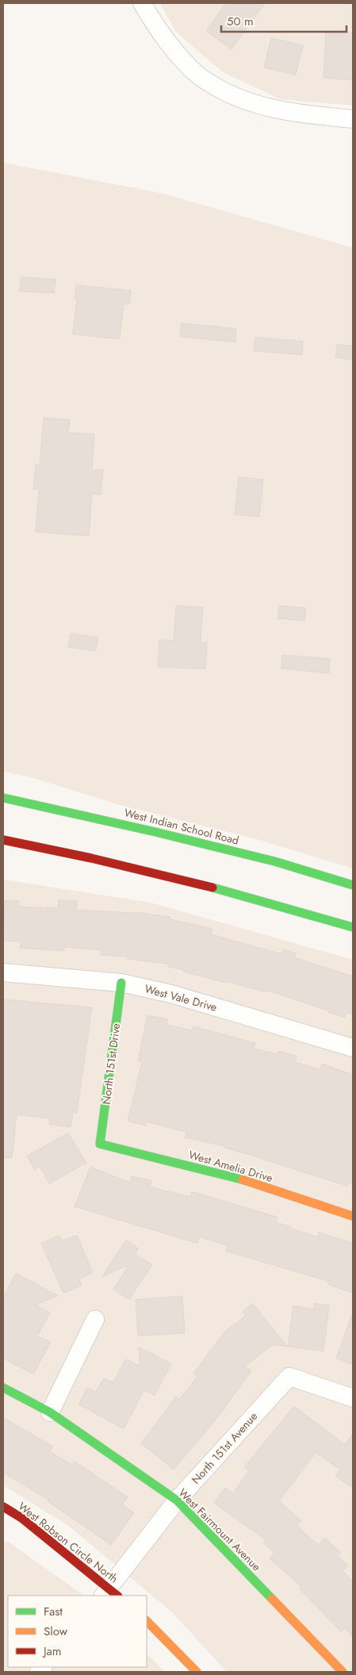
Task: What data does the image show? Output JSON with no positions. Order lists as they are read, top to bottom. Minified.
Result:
{"streets":{"street":["West Indian School Road","West Vale Drive","North 151st Drive","West Amelia Drive","North 151st Avenue","West Fairmount Avenue","West Robson Circle North"]},"crossings":[["West Vale Drive","North 151st Drive"],["North 151st Drive","West Amelia Drive"],["North 151st Avenue","West Fairmount Avenue"],["North 151st Avenue","West Robson Circle North"]],"legend":["Fast","Slow","Jam"],"scale_bar":"50 m"}
